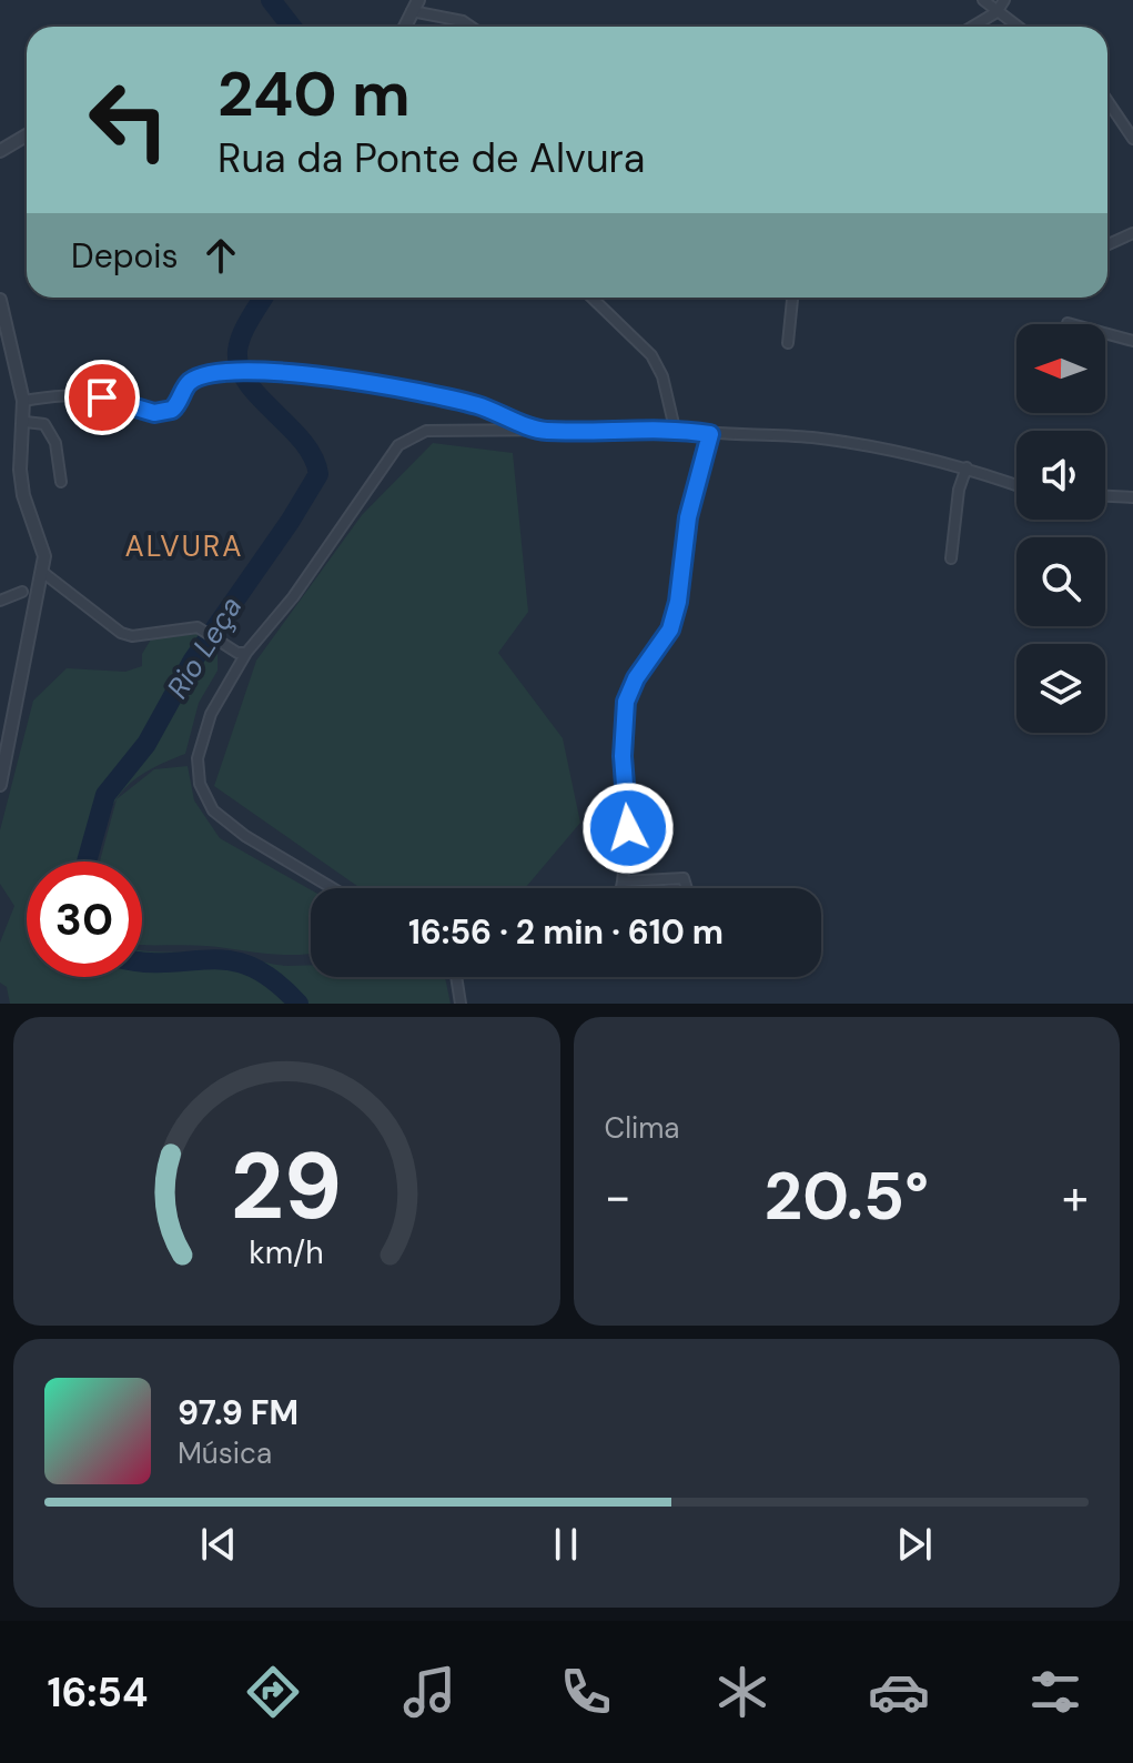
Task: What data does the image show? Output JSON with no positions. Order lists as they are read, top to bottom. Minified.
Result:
{"districts":["ALVURA"],"water":["Rio Leça"],"north":"left","page":{"turn":["240 m","Rua da Ponte de Alvura"],"then":"Depois","limit":"30","trip":"16:56 · 2 min · 610 m","tile":"Clima","heat":["−","20.5°","+"],"song":["97.9 FM","Música"],"tabs":"16:54","gauge":["29","km/h"]}}
